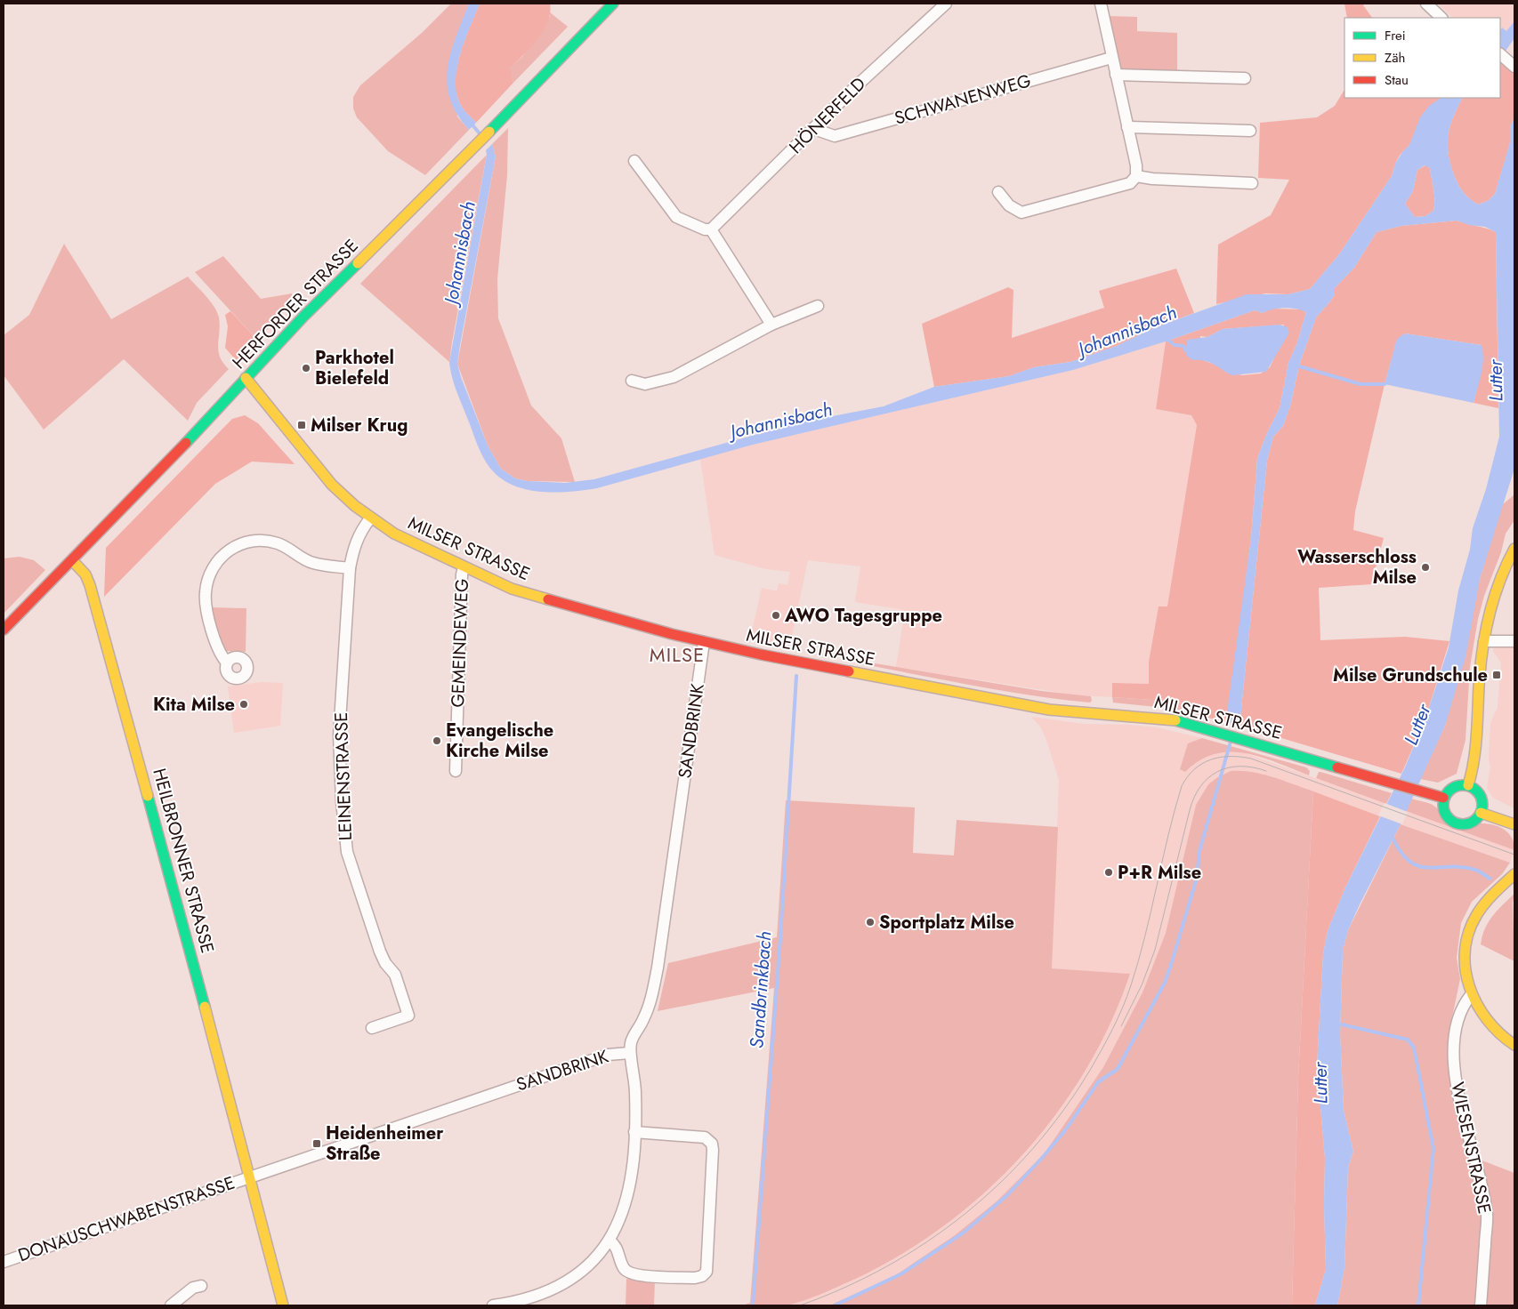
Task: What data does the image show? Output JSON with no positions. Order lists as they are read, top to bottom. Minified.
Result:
{"streets":{"main road":["HERFORDER STRASSE","MILSER STRASSE","HEILBRONNER STRASSE"],"street":["SCHWANENWEG","HÖNERFELD","GEMEINDEWEG","SANDBRINK","LEINENSTRASSE","WIESENSTRASSE","DONAUSCHWABENSTRASSE"]},"crossings":[["SCHWANENWEG","HÖNERFELD"],["HERFORDER STRASSE","MILSER STRASSE"],["HERFORDER STRASSE","HEILBRONNER STRASSE"],["MILSER STRASSE","GEMEINDEWEG"],["MILSER STRASSE","SANDBRINK"],["MILSER STRASSE","LEINENSTRASSE"],["SANDBRINK","HEILBRONNER STRASSE"],["SANDBRINK","DONAUSCHWABENSTRASSE"],["HEILBRONNER STRASSE","DONAUSCHWABENSTRASSE"]],"districts":["MILSE"],"water":["Johannisbach","Lutter","Sandbrinkbach"],"places":{"other":["Parkhotel Bielefeld","Wasserschloss Milse","AWO Tagesgruppe","Kita Milse","Evangelische Kirche Milse","P+R Milse","Sportplatz Milse"],"transit":["Milser Krug","Milse Grundschule","Heidenheimer Straße"]},"legend":["Frei","Zäh","Stau"]}
